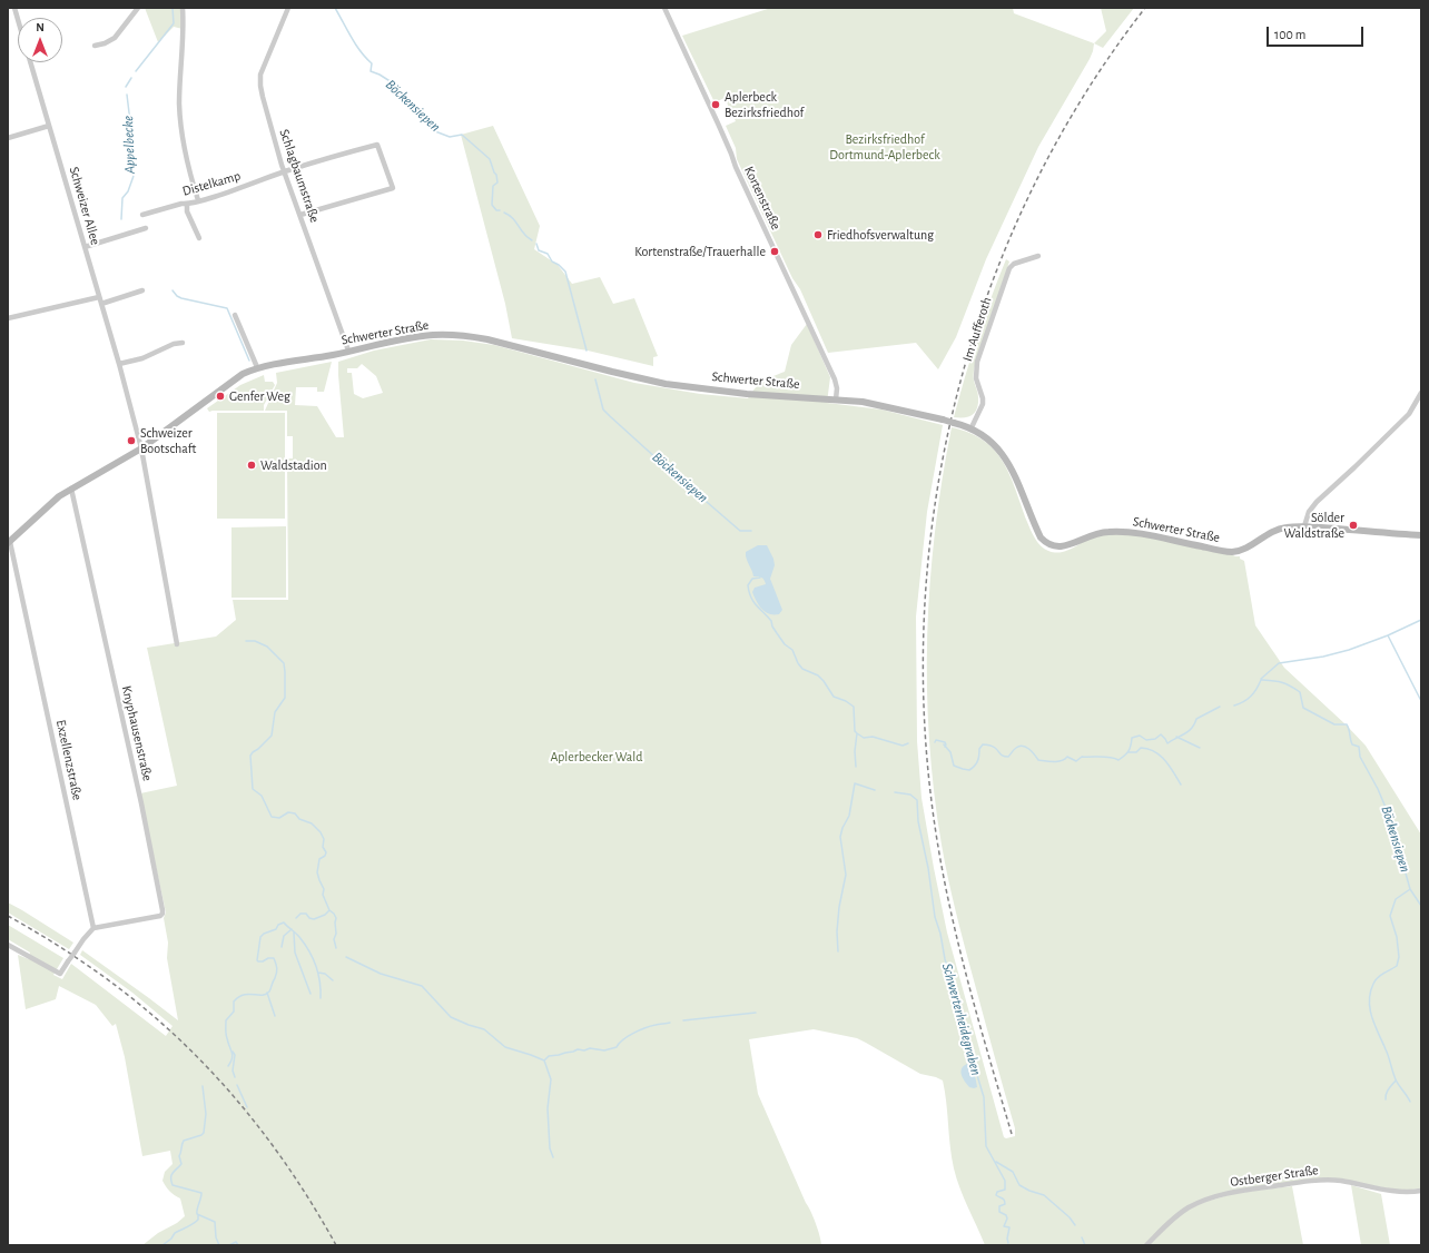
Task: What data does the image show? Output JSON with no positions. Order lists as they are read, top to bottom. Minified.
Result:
{"streets":{"street":["Schlagbaumstraße","Distelkamp","Kortenstraße","Schweizer Allee","Im Aufferoth","Schwerter Straße","Knyphausenstraße","Exzellenzstraße","Ostberger Straße"]},"crossings":[["Schlagbaumstraße","Distelkamp"],["Schlagbaumstraße","Schwerter Straße"],["Kortenstraße","Schwerter Straße"],["Schweizer Allee","Schwerter Straße"],["Im Aufferoth","Schwerter Straße"],["Schwerter Straße","Knyphausenstraße"],["Schwerter Straße","Exzellenzstraße"],["Knyphausenstraße","Exzellenzstraße"]],"water":["Böckensiepen","Appelbecke","Schwerterheidegraben"],"parks":["Bezirksfriedhof Dortmund-Aplerbeck","Aplerbecker Wald"],"places":["Aplerbeck Bezirksfriedhof","Friedhofsverwaltung","Kortenstraße/Trauerhalle","Genfer Weg","Schweizer Bootschaft","Waldstadion","Sölder Waldstraße"],"scale_bar":"100 m","north":"top"}
